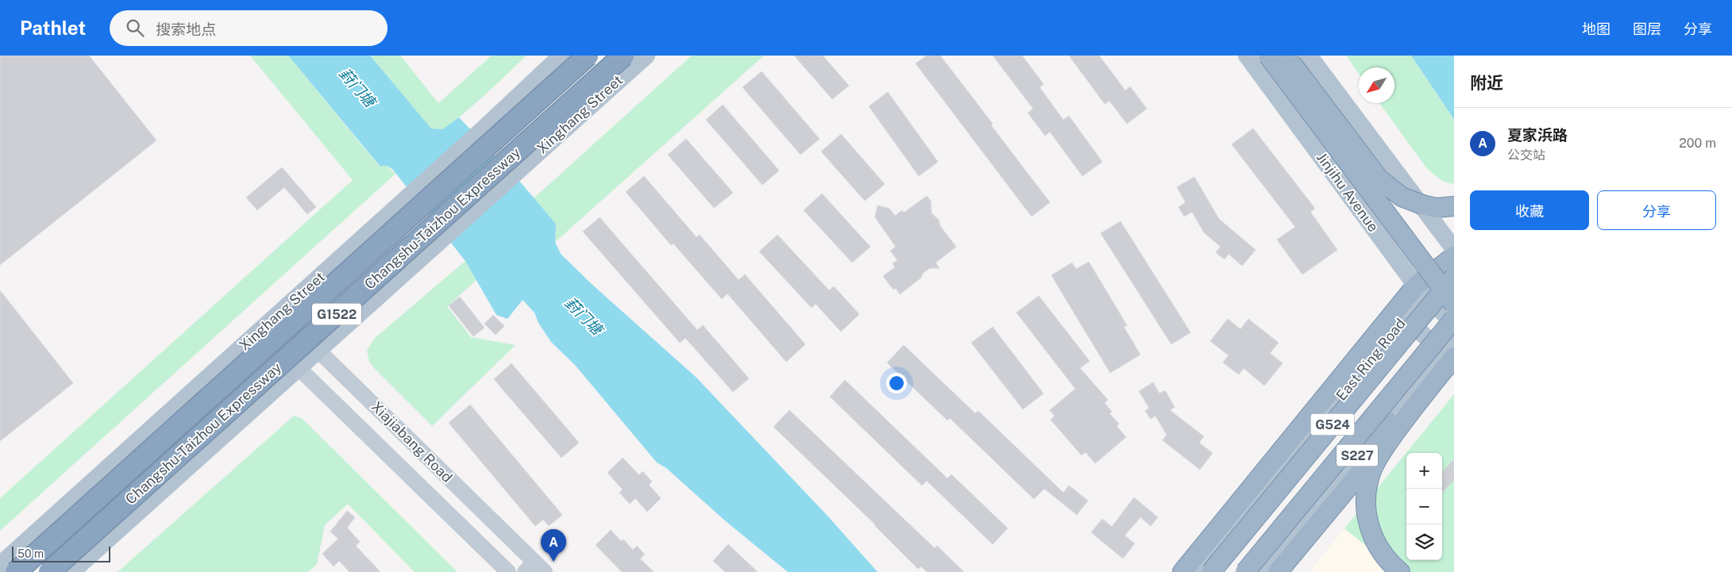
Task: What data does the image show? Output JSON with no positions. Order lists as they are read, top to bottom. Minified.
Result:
{"streets":{"highway":["Changshu-Taizhou Expressway","G1522","G524"],"main road":["Xinghang Street","Jinjihu Avenue","East Ring Road","Xiajiabang Road","S227"]},"crossings":[["Xinghang Street","Xiajiabang Road"],["Jinjihu Avenue","East Ring Road"]],"water":["葑门塘"],"scale_bar":"50 m","north":"bottom left","page":{"header":"Pathlet","search":"搜索地点","nav":["地图","图层","分享"],"heading":"附近","list":[{"mark":"A","name":"夏家浜路","note":"公交站","value":"200 m"}],"buttons":["收藏","分享"],"map_buttons":["+","−"],"pins":"A","scale":"50 m"}}
